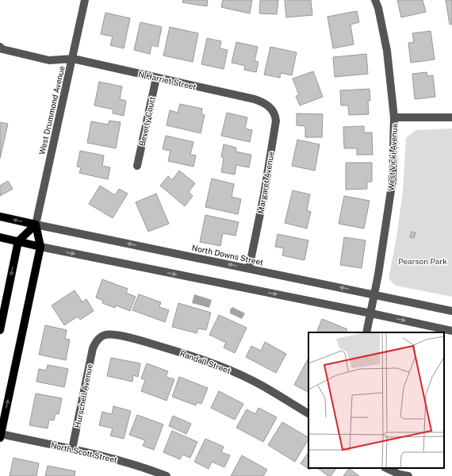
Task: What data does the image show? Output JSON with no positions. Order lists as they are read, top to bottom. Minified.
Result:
{"streets":{"main road":["West Drummond Avenue","North Downs Street"],"street":["N Harriet Street","Beverly Court","West Vicki Avenue","Margaret Avenue","Randall Street","Hurschell Avenue","North Scott Street"]},"crossings":[["N Harriet Street","West Drummond Avenue"],["N Harriet Street","Beverly Court"],["N Harriet Street","Margaret Avenue"],["West Drummond Avenue","North Downs Street"],["West Drummond Avenue","North Scott Street"],["West Vicki Avenue","North Downs Street"],["Margaret Avenue","North Downs Street"],["Randall Street","Hurschell Avenue"],["Hurschell Avenue","North Scott Street"]],"one_way":["West Drummond Avenue","North Downs Street"],"parks":["Pearson Park"]}
